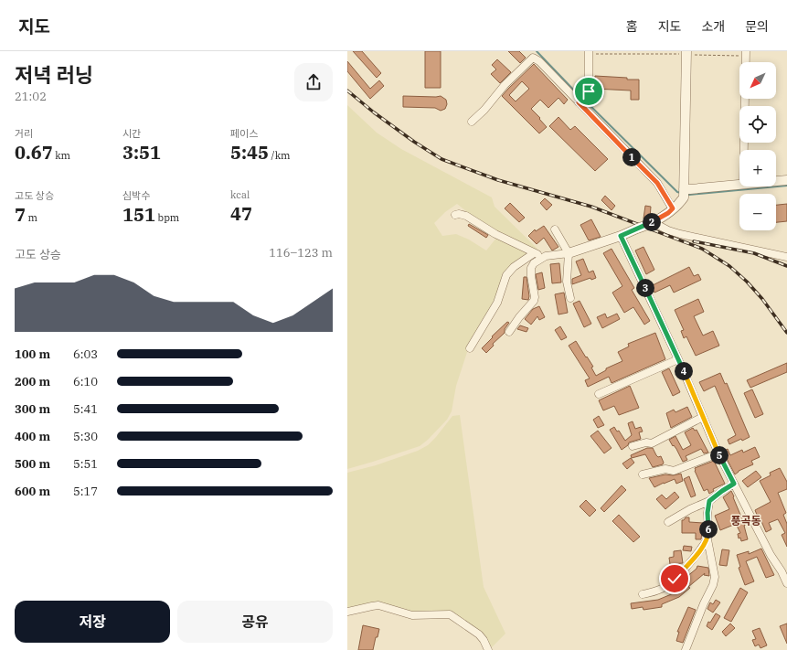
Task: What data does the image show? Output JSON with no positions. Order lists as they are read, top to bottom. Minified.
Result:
{"districts":["풍곡동"],"north":"bottom left","page":{"header":"지도","nav":["홈","지도","소개","문의"],"heading":["저녁 러닝","21:02"],"map_buttons":["+","−"],"stats":[["거리","0.67 km"],["시간","3:51"],["페이스","5:45 /km"],["고도 상승","7 m"],["심박수","151 bpm"],["kcal","47"]],"pins":["1","2","3","4","5","6"],"chart":["고도 상승","116–123 m"],"list":[{"name":"100 m","note":"6:03"},{"name":"200 m","note":"6:10"},{"name":"300 m","note":"5:41"},{"name":"400 m","note":"5:30"},{"name":"500 m","note":"5:51"},{"name":"600 m","note":"5:17"}],"buttons":["저장","공유"]}}
